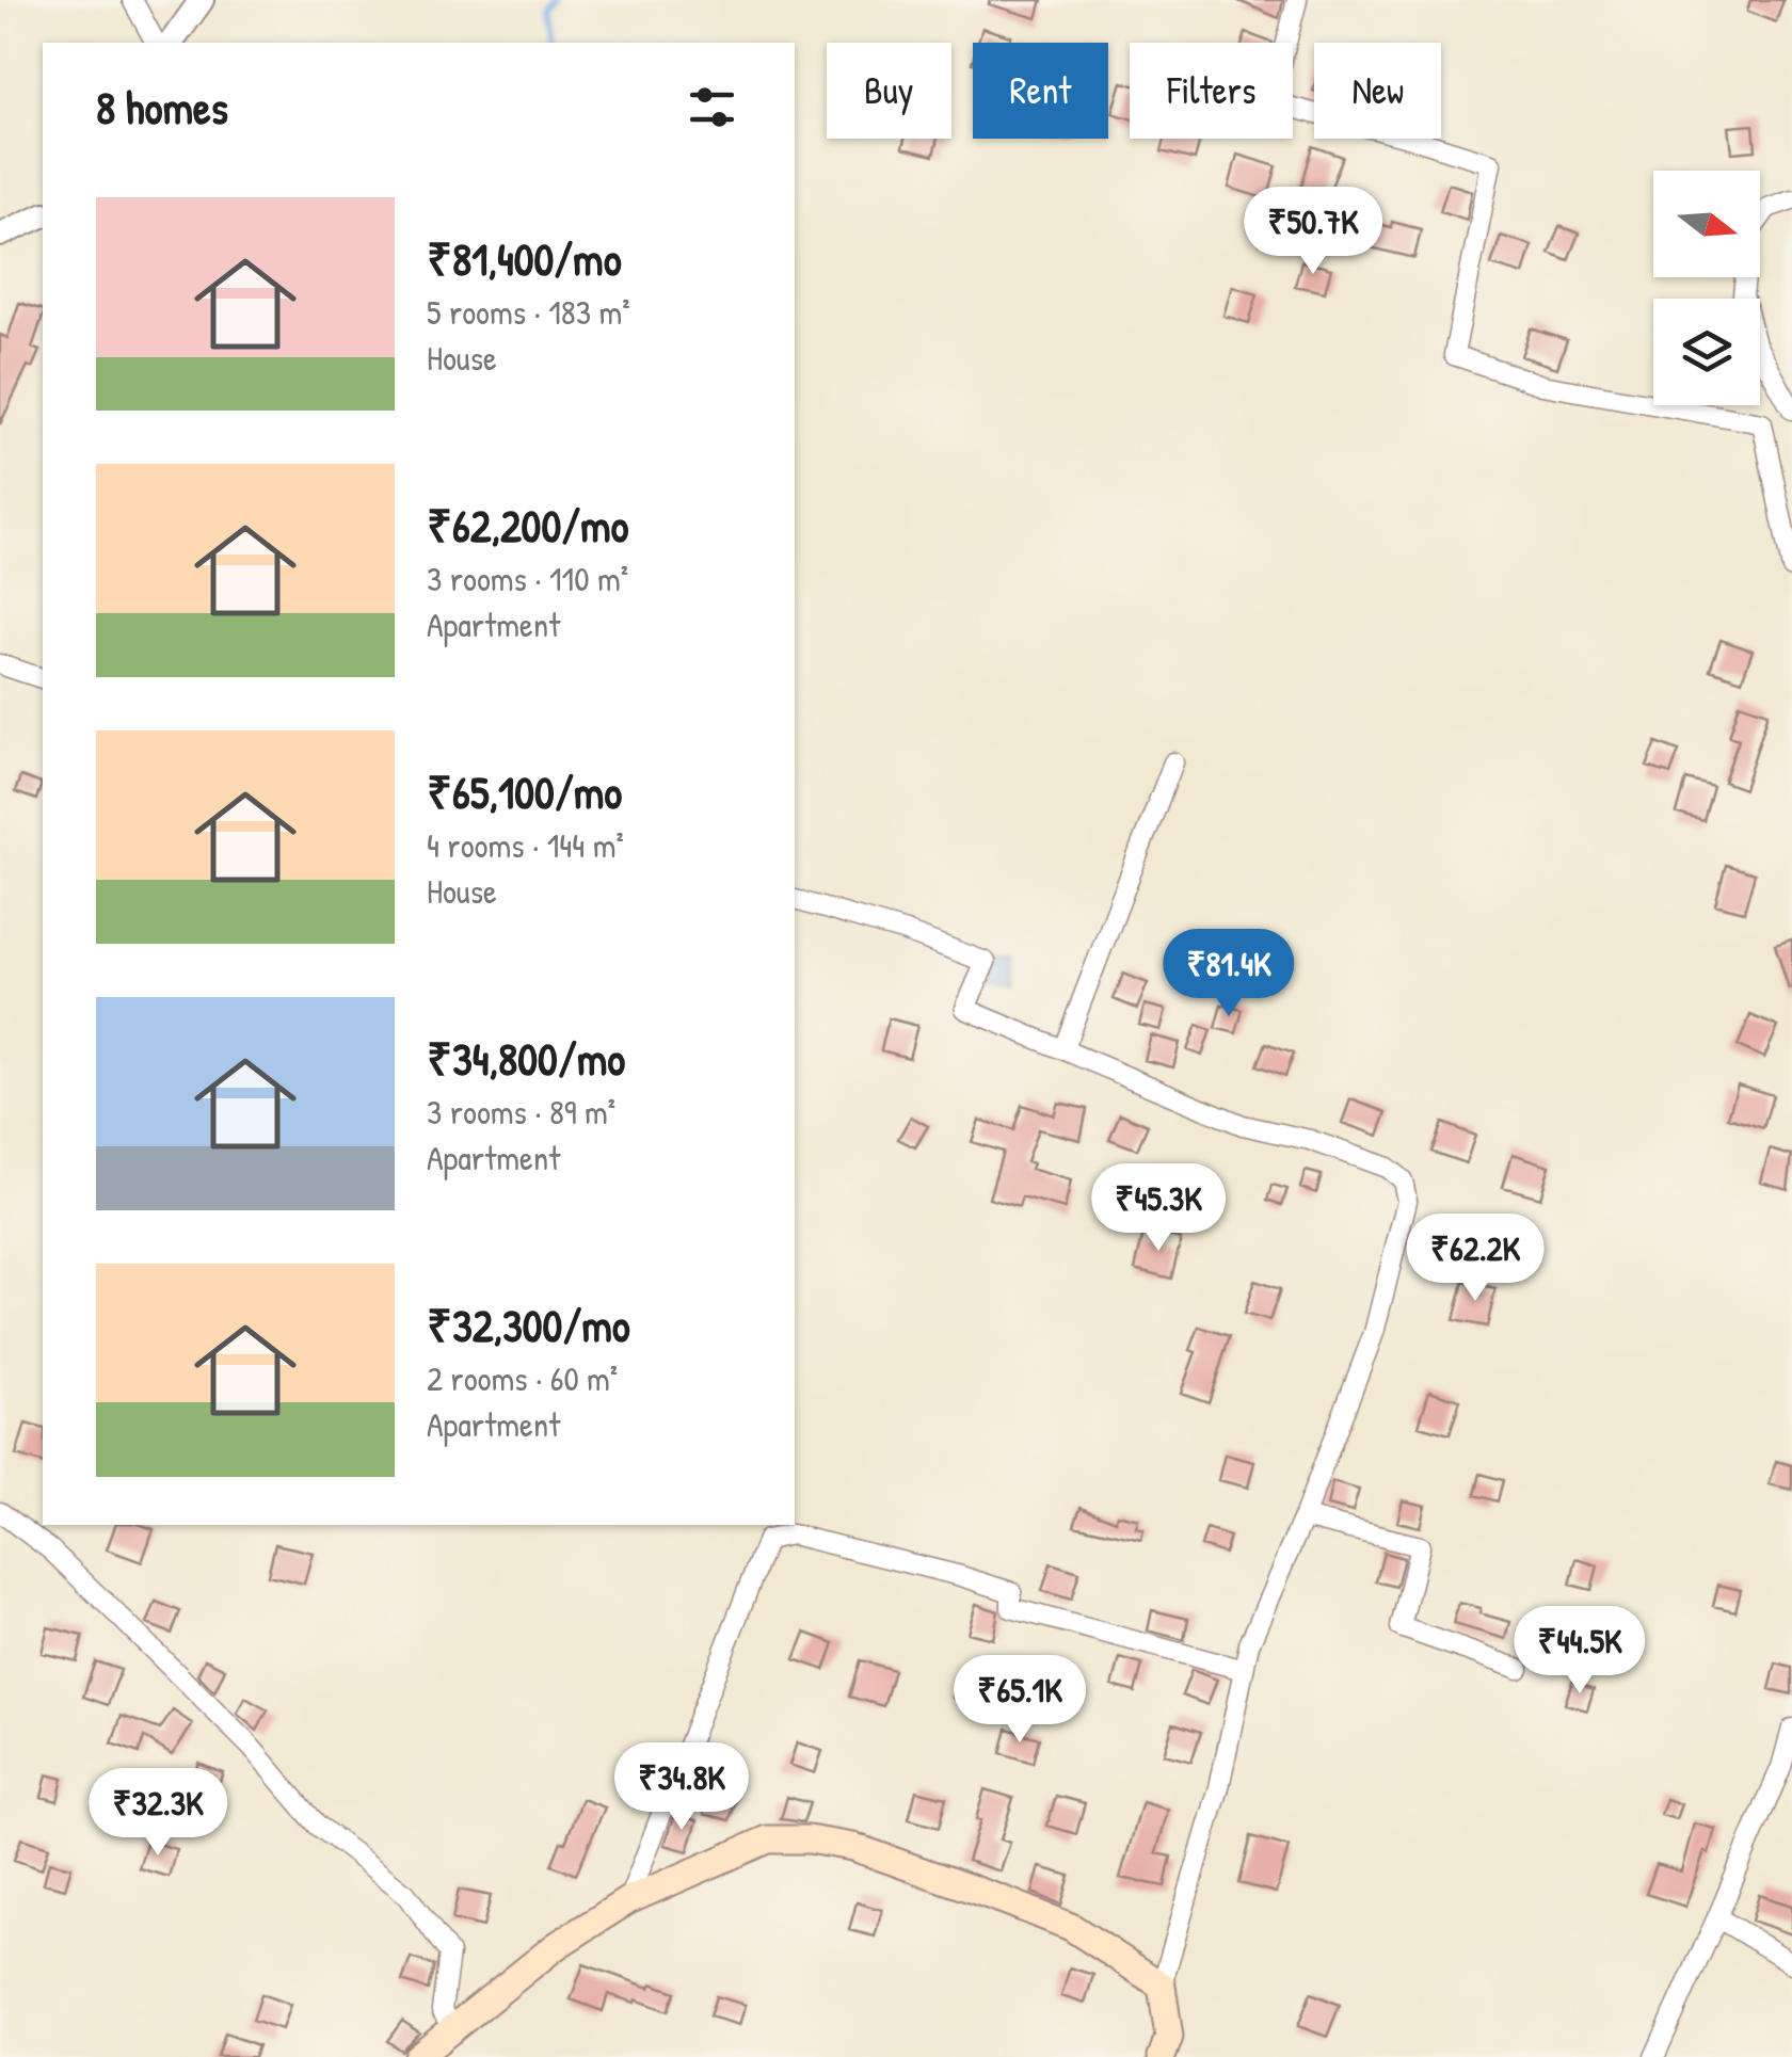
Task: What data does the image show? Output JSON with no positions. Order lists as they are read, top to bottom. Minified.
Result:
{"north":"right","page":{"chip":["Buy","Rent","Filters","New"],"heading":"8 homes","list":[{"name":"₹81,400/mo","note":"5 rooms · 183 m² · House"},{"name":"₹62,200/mo","note":"3 rooms · 110 m² · Apartment"},{"name":"₹65,100/mo","note":"4 rooms · 144 m² · House"},{"name":"₹34,800/mo","note":"3 rooms · 89 m² · Apartment"},{"name":"₹32,300/mo","note":"2 rooms · 60 m² · Apartment"}],"price":["₹50.7K","₹81.4K","₹45.3K","₹62.2K","₹44.5K","₹65.1K","₹34.8K","₹32.3K"]}}
